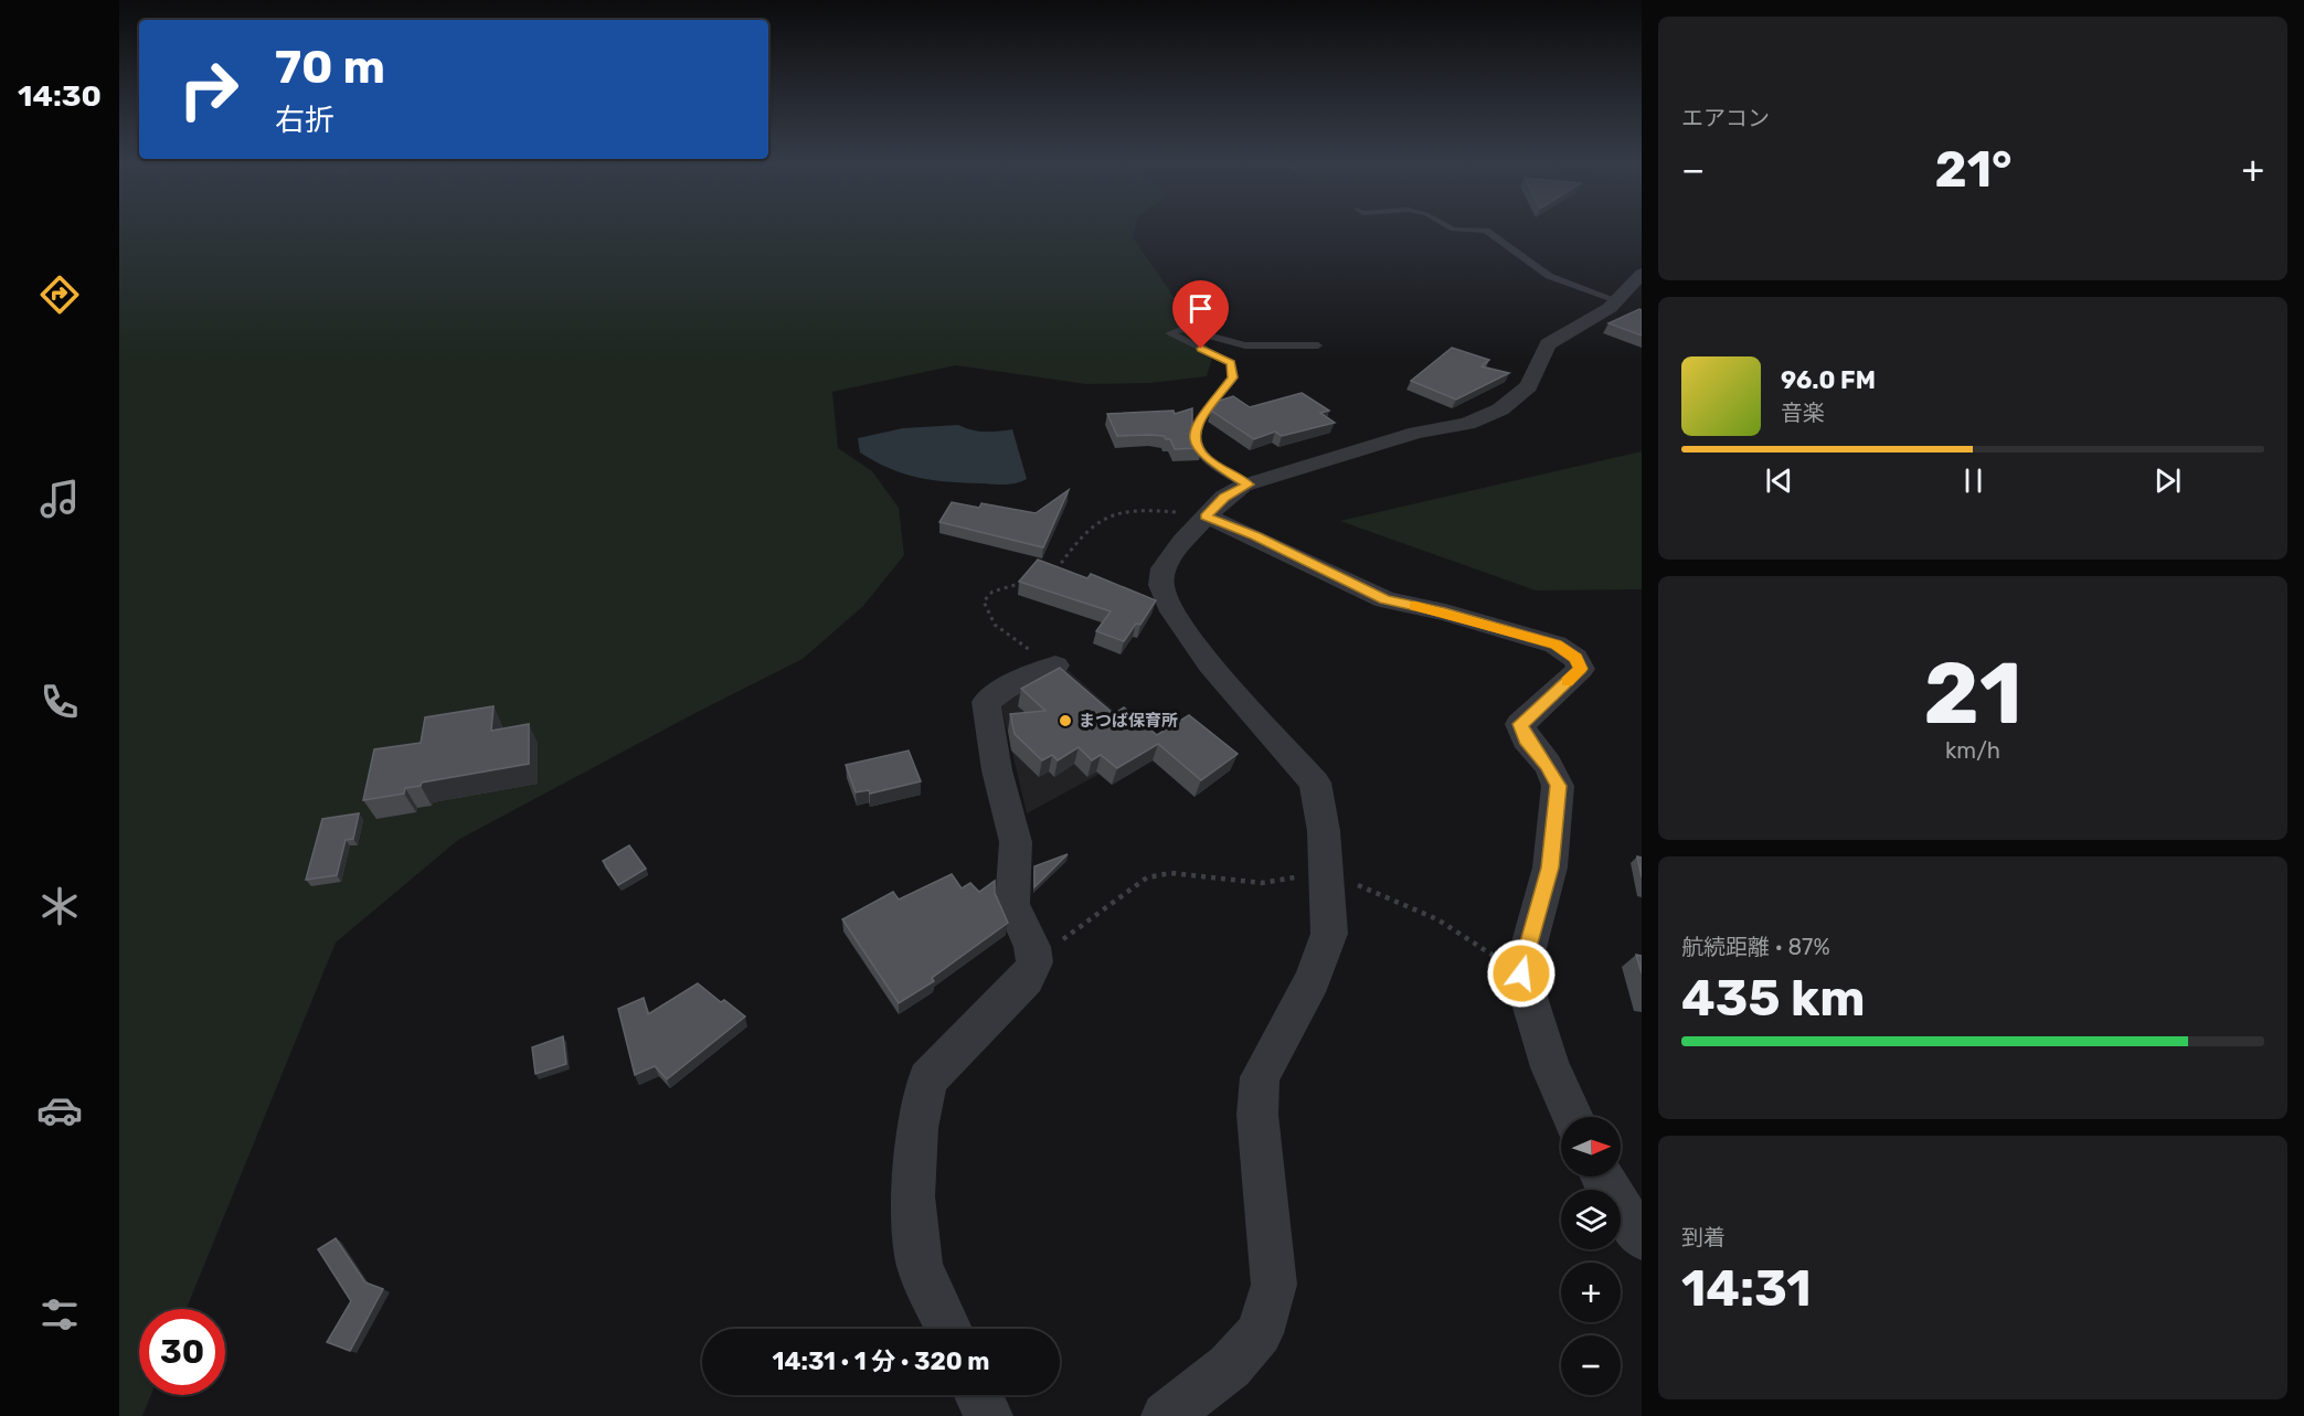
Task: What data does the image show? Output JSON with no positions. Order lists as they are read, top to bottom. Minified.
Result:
{"places":["まつば保育所"],"north":"right","page":{"tabs":"14:30","tile":["エアコン",["21","km/h"],["航続距離 · 87%","435 km"],["到着","14:31"]],"turn":["70 m","右折"],"heat":["−","21°","+"],"song":["96.0 FM","音楽"],"map_buttons":["+","−"],"limit":"30","trip":"14:31 · 1 分 · 320 m"}}
